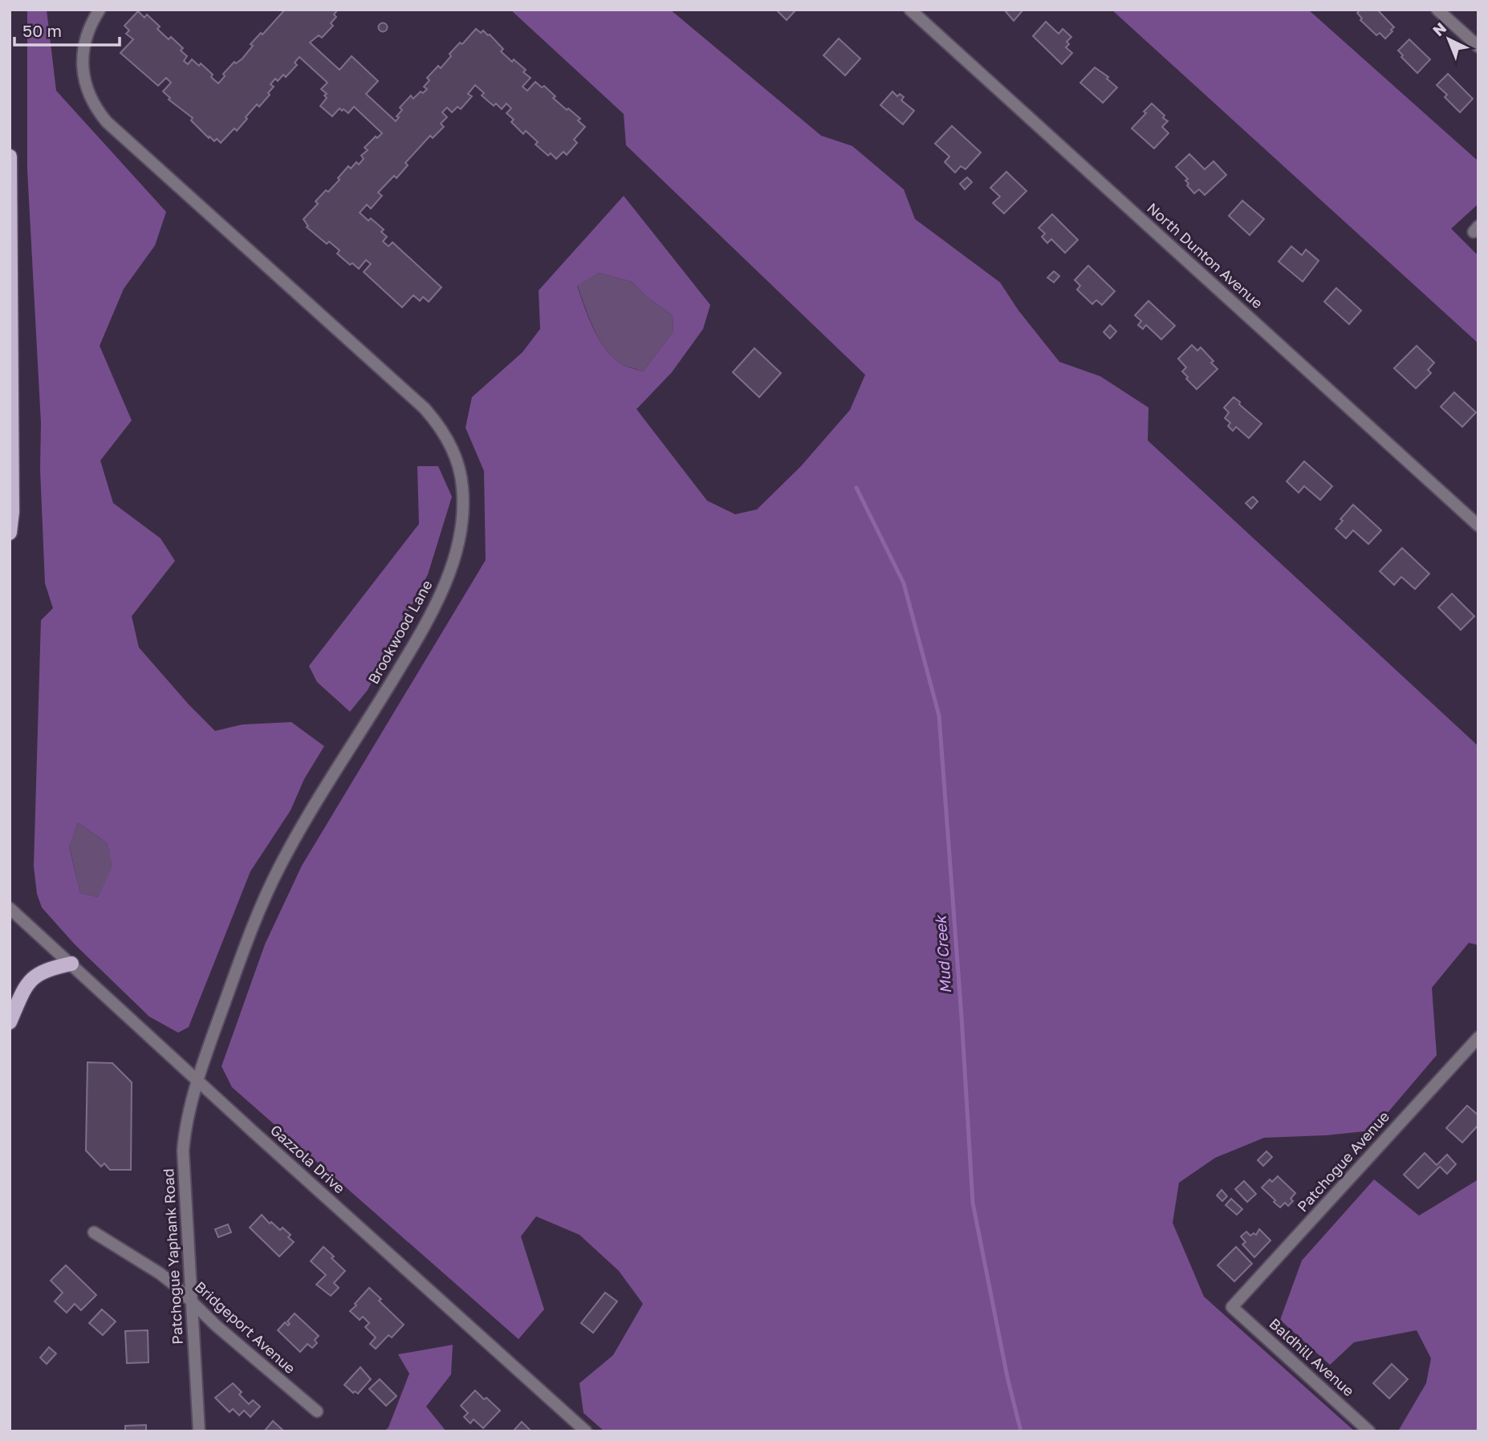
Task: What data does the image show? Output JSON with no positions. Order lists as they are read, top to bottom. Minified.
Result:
{"streets":{"street":["North Dunton Avenue","Brookwood Lane","Gazzola Drive","Patchogue Avenue","Patchogue Yaphank Road","Bridgeport Avenue","Baldhill Avenue"]},"crossings":[["Brookwood Lane","Gazzola Drive"],["Brookwood Lane","Patchogue Yaphank Road"],["Gazzola Drive","Patchogue Yaphank Road"],["Patchogue Avenue","Baldhill Avenue"],["Patchogue Yaphank Road","Bridgeport Avenue"]],"water":["Mud Creek"],"scale_bar":"50 m","north":"top left"}
